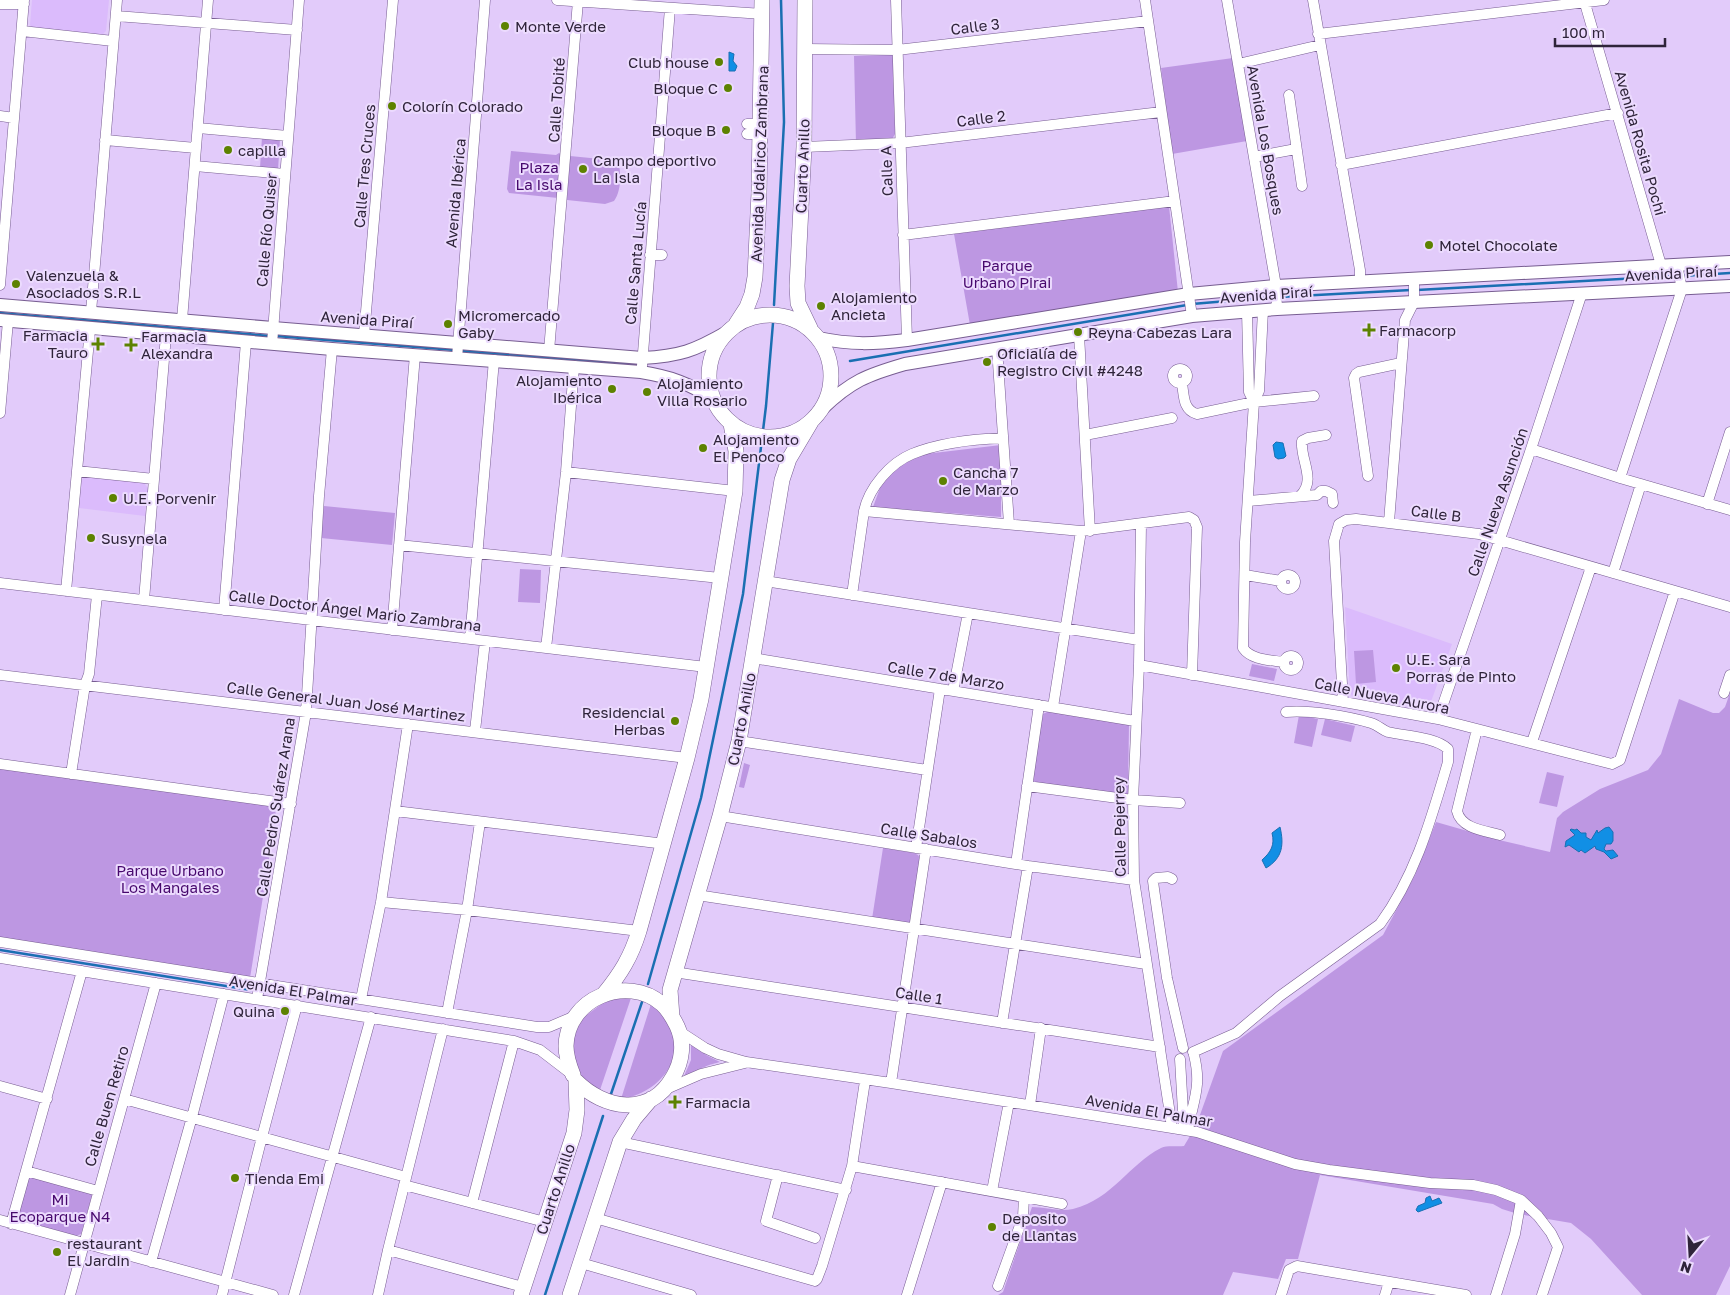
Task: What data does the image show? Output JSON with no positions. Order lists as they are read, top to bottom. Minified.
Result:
{"streets":{"highway":["Avenida Udalrico Zambrana","Cuarto Anillo"],"main road":["Avenida Piraí"],"street":["Calle 3","Calle Tobité","Calle 2","Avenida Los Bosques","Avenida Rosita Pochi","Calle Tres Cruces","Calle A","Avenida Ibérica","Calle Río Quiser","Calle Santa Lucía","Calle Nueva Asunción","Calle B","Calle Doctor Ángel Mario Zambrana","Calle 7 de Marzo","Calle Nueva Aurora","Calle General Juan José Martinez","Calle Pedro Suárez Arana","Calle Pejerrey","Calle Sabalos","Avenida El Palmar","Calle 1","Calle Buen Retiro"]},"crossings":[["Calle 3","Cuarto Anillo"],["Calle 3","Calle A"],["Calle Tobité","Avenida Piraí"],["Calle 2","Cuarto Anillo"],["Calle 2","Calle A"],["Avenida Los Bosques","Avenida Piraí"],["Avenida Rosita Pochi","Avenida Piraí"],["Avenida Udalrico Zambrana","Cuarto Anillo"],["Avenida Udalrico Zambrana","Avenida Piraí"],["Calle Tres Cruces","Avenida Piraí"],["Cuarto Anillo","Avenida Piraí"],["Cuarto Anillo","Calle 7 de Marzo"],["Cuarto Anillo","Calle Sabalos"],["Cuarto Anillo","Avenida El Palmar"],["Cuarto Anillo","Calle 1"],["Calle A","Avenida Piraí"],["Avenida Ibérica","Avenida Piraí"],["Calle Río Quiser","Avenida Piraí"],["Calle Santa Lucía","Avenida Piraí"],["Avenida Piraí","Calle Nueva Asunción"],["Avenida Piraí","Calle Pedro Suárez Arana"],["Calle Nueva Asunción","Calle B"],["Calle Nueva Asunción","Calle Nueva Aurora"],["Calle B","Calle Nueva Aurora"],["Calle Doctor Ángel Mario Zambrana","Calle Pedro Suárez Arana"],["Calle 7 de Marzo","Calle Pejerrey"],["Calle Nueva Aurora","Calle Pejerrey"],["Calle General Juan José Martinez","Calle Pedro Suárez Arana"],["Calle Pedro Suárez Arana","Avenida El Palmar"],["Calle Pejerrey","Calle Sabalos"],["Calle Pejerrey","Avenida El Palmar"],["Calle Pejerrey","Calle 1"],["Avenida El Palmar","Calle Buen Retiro"]],"parks":["Plaza La Isla","Parque Urbano Pirai","Parque Urbano Los Mangales","Mi Ecoparque N4"],"places":{"other":["Monte Verde","Club house","Bloque C","Colorín Colorado","Bloque B","capilla","Campo deportivo La Isla","Motel Chocolate","Valenzuela & Asociados S.R.L","Alojamiento Ancieta","Micromercado Gaby","Reyna Cabezas Lara","Oficialía de Registro Civil #4248","Alojamiento Ibérica","Alojamiento Villa Rosario","Alojamiento El Penoco","Cancha 7 de Marzo","U.E. Porvenir","Susynela","U.E. Sara Porras de Pinto","Residencial Herbas","Quina","Tienda Emi","Deposito de Llantas","restaurant El Jardin"],"health":["Farmacorp","Farmacia Tauro","Farmacia Alexandra","Farmacia"]},"scale_bar":"100 m","north":"bottom"}
